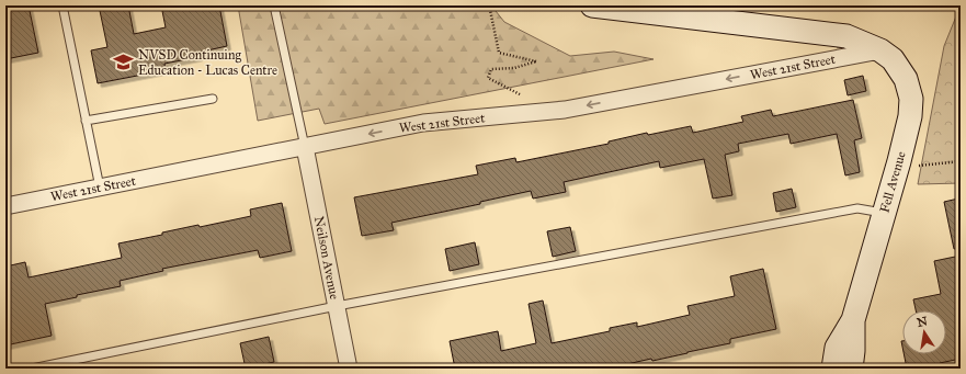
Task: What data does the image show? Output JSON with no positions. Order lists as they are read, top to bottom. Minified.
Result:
{"streets":{"street":["West 21st Street","Fell Avenue","Neilson Avenue"]},"crossings":[["West 21st Street","Fell Avenue"],["West 21st Street","Neilson Avenue"]],"one_way":["West 21st Street"],"places":{"school or university":["NVSD Continuing Education - Lucas Centre"]},"north":"top"}
